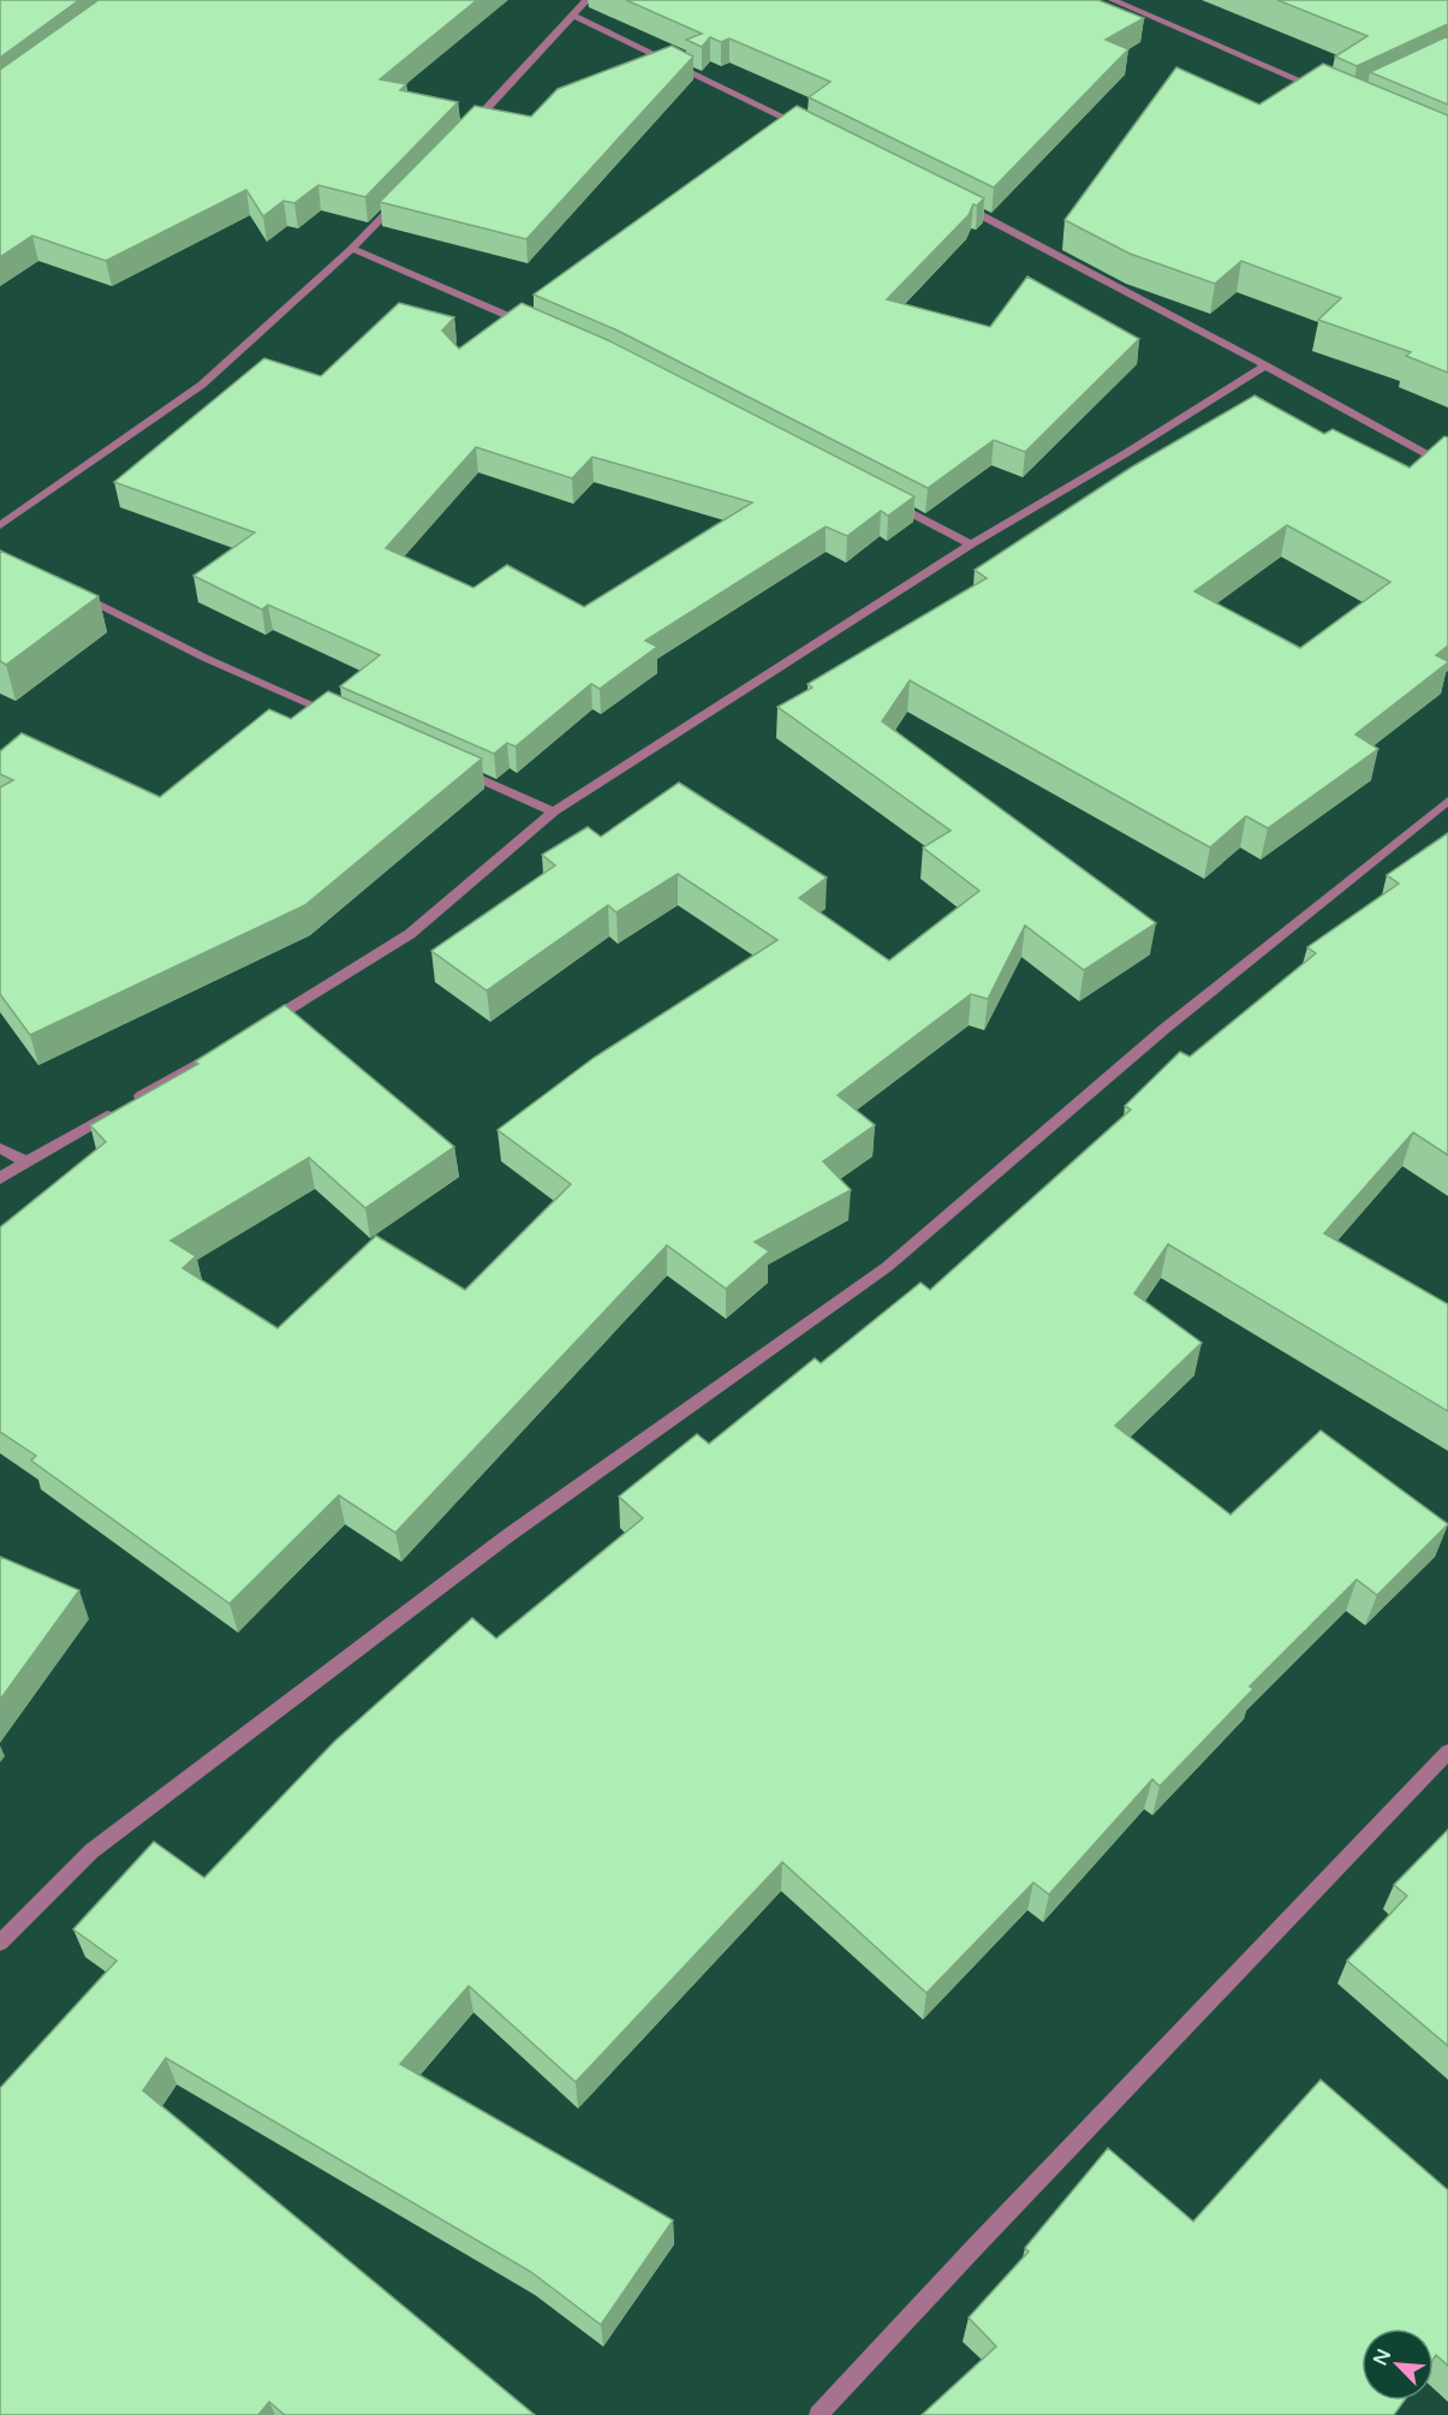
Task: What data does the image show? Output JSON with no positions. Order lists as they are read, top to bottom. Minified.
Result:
{"north":"top left"}
